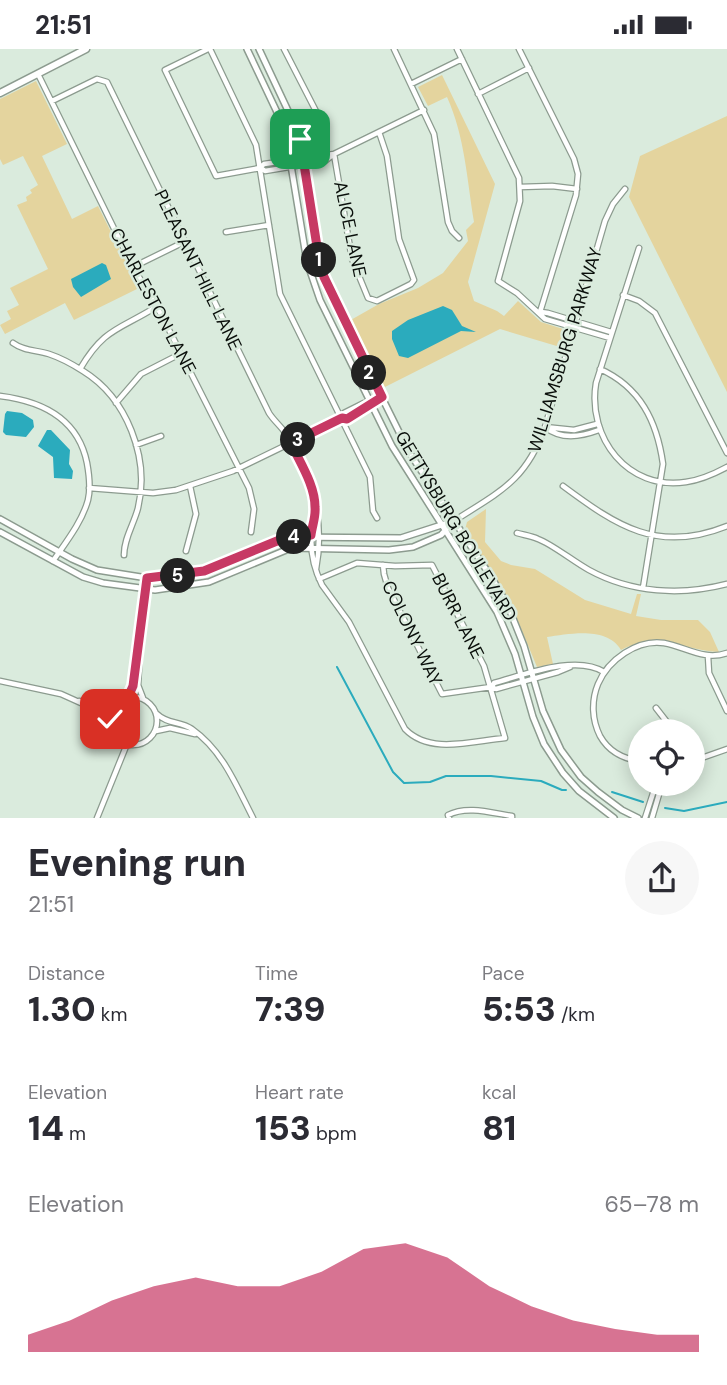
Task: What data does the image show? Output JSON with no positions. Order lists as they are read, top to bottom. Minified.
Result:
{"streets":{"street":["ALICE LANE","PLEASANT HILL LANE","CHARLESTON LANE","WILLIAMSBURG PARKWAY","GETTYSBURG BOULEVARD","BURR LANE","COLONY WAY"]},"crossings":[["PLEASANT HILL LANE","CHARLESTON LANE"],["PLEASANT HILL LANE","WILLIAMSBURG PARKWAY"],["PLEASANT HILL LANE","BURR LANE"],["WILLIAMSBURG PARKWAY","GETTYSBURG BOULEVARD"],["GETTYSBURG BOULEVARD","COLONY WAY"],["BURR LANE","COLONY WAY"]],"page":{"status":"21:51","pins":["1","2","3","4","5"],"heading":["Evening run","21:51"],"stats":[["Distance","1.30 km"],["Time","7:39"],["Pace","5:53 /km"],["Elevation","14 m"],["Heart rate","153 bpm"],["kcal","81"]],"chart":["Elevation","65–78 m"]}}
